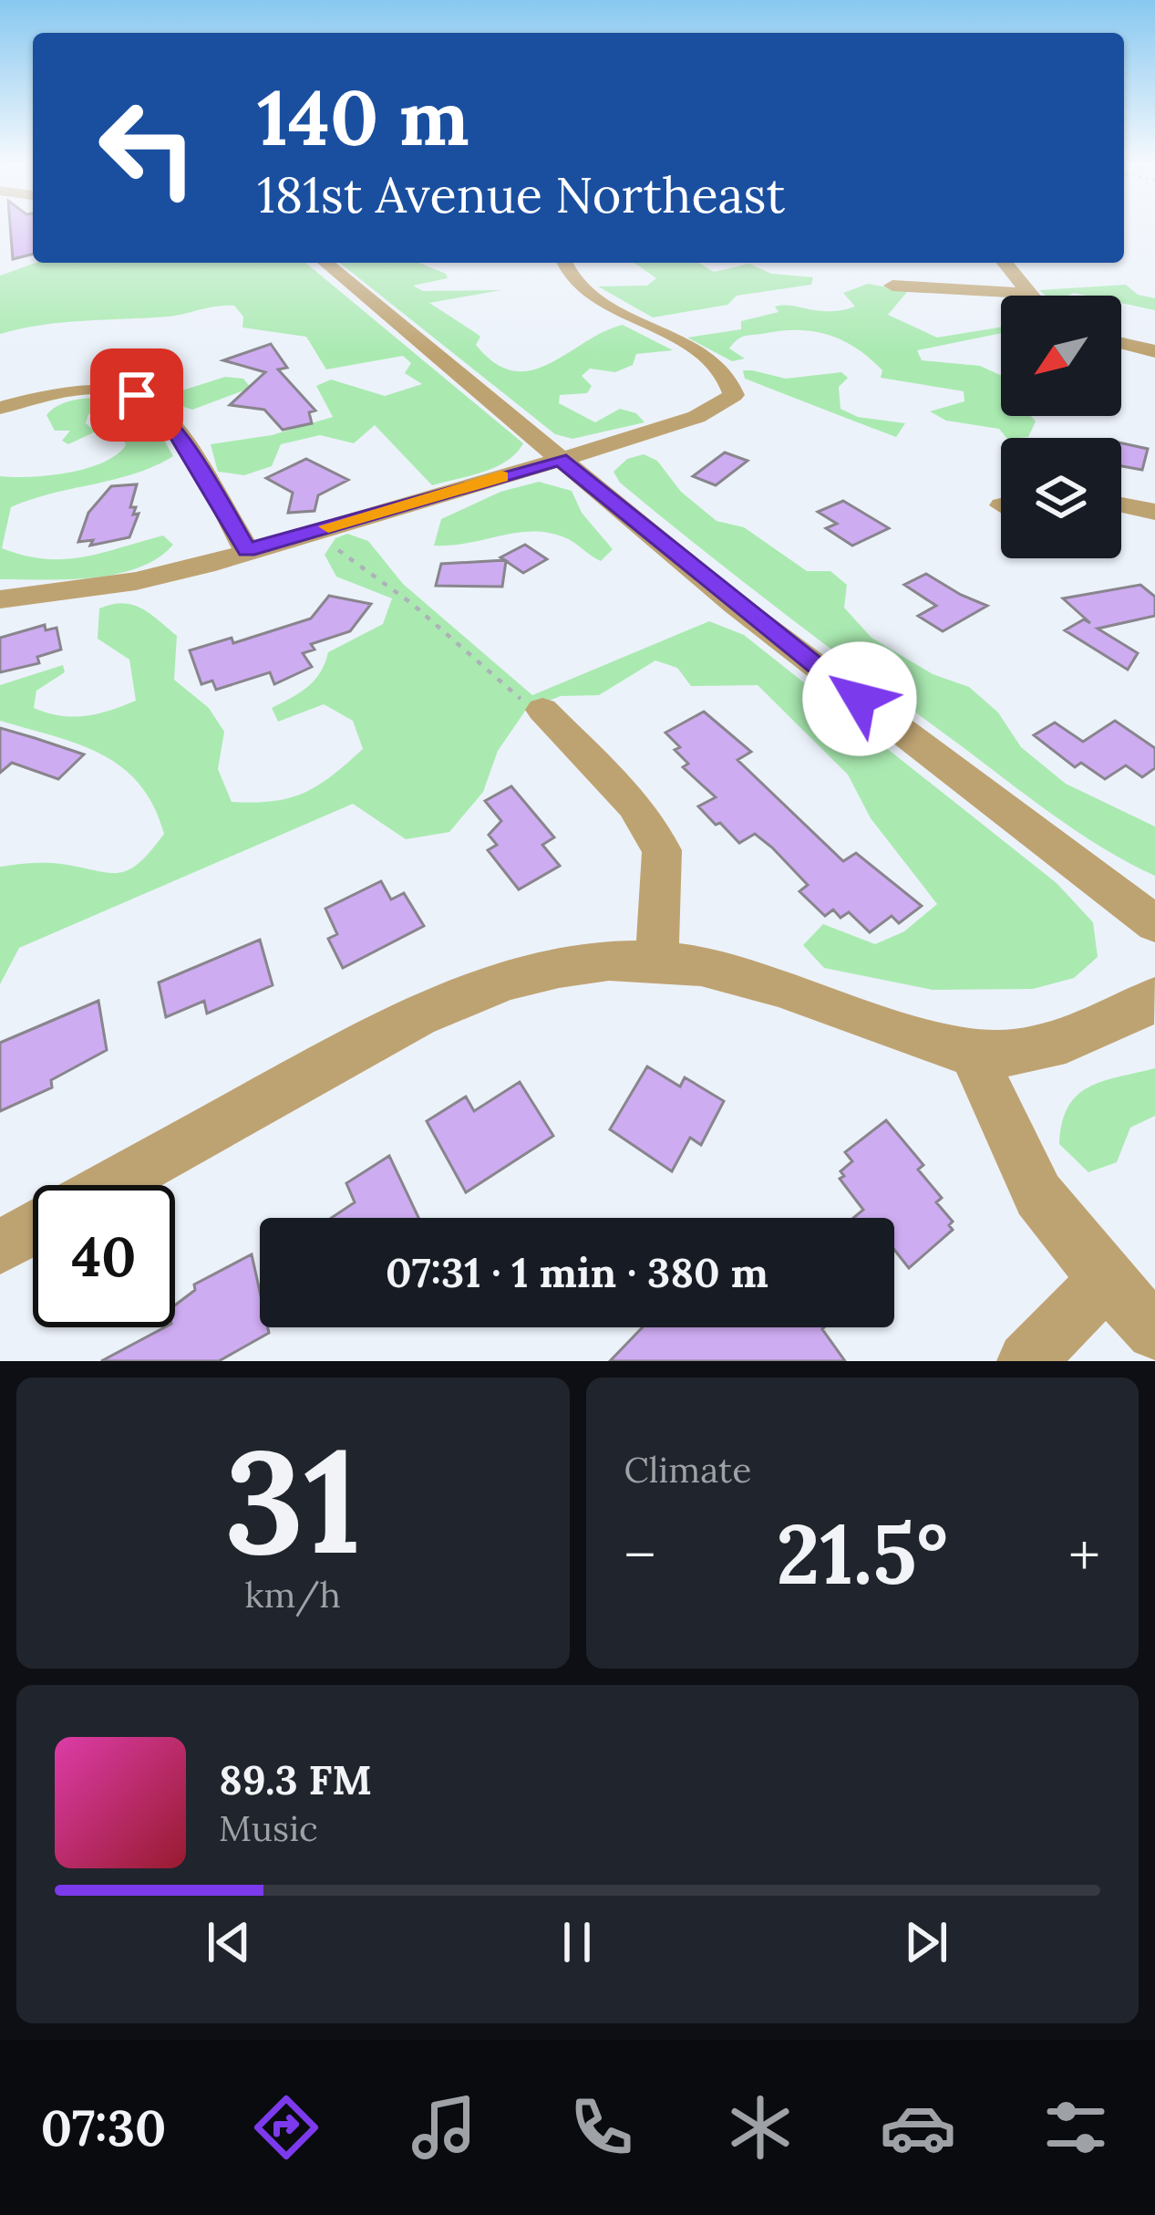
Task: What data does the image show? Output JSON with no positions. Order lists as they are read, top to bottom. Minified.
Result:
{"north":"bottom left","page":{"turn":["140 m","181st Avenue Northeast"],"limit":"40","trip":"07:31 · 1 min · 380 m","tile":[["31","km/h"],"Climate"],"heat":["−","21.5°","+"],"song":["89.3 FM","Music"],"tabs":"07:30"}}
